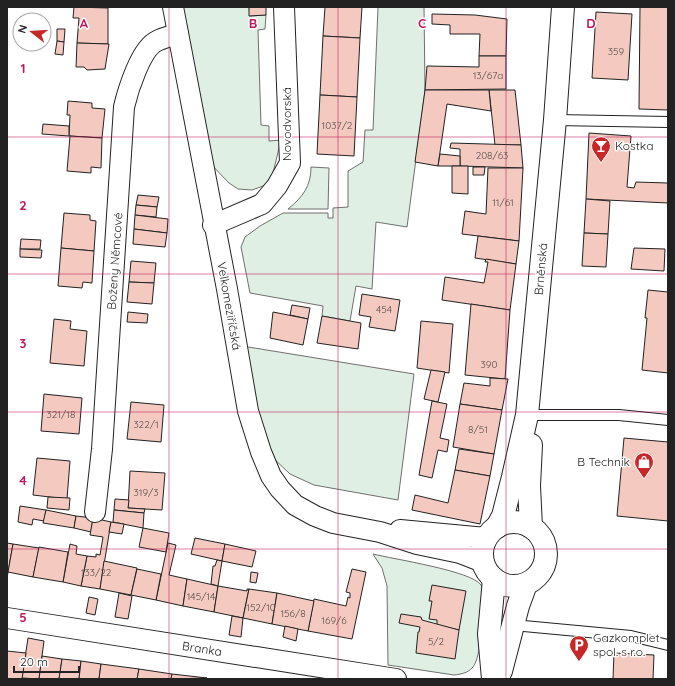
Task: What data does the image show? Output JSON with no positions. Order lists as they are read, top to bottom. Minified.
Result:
{"streets":{"street":["Novodvorská","Boženy Němcové","Brněnská","Velkomeziříčská","Branka"]},"crossings":[["Novodvorská","Velkomeziříčská"],["Boženy Němcové","Velkomeziříčská"]],"places":{"bar":["Kostka"],"shop":["B Technik"],"parking":["Gazkomplet spol. s r.o."]},"house_numbers":["359","13/67a","1037/2","208/63","11/61","454","390","321/18","322/1","8/51","319/3","133/22","145/14","152/10","156/8","169/6","5/2"],"scale_bar":"20 m","north":"left","grid":{"columns":["A","B","C","D"],"rows":["1","2","3","4","5"]}}
